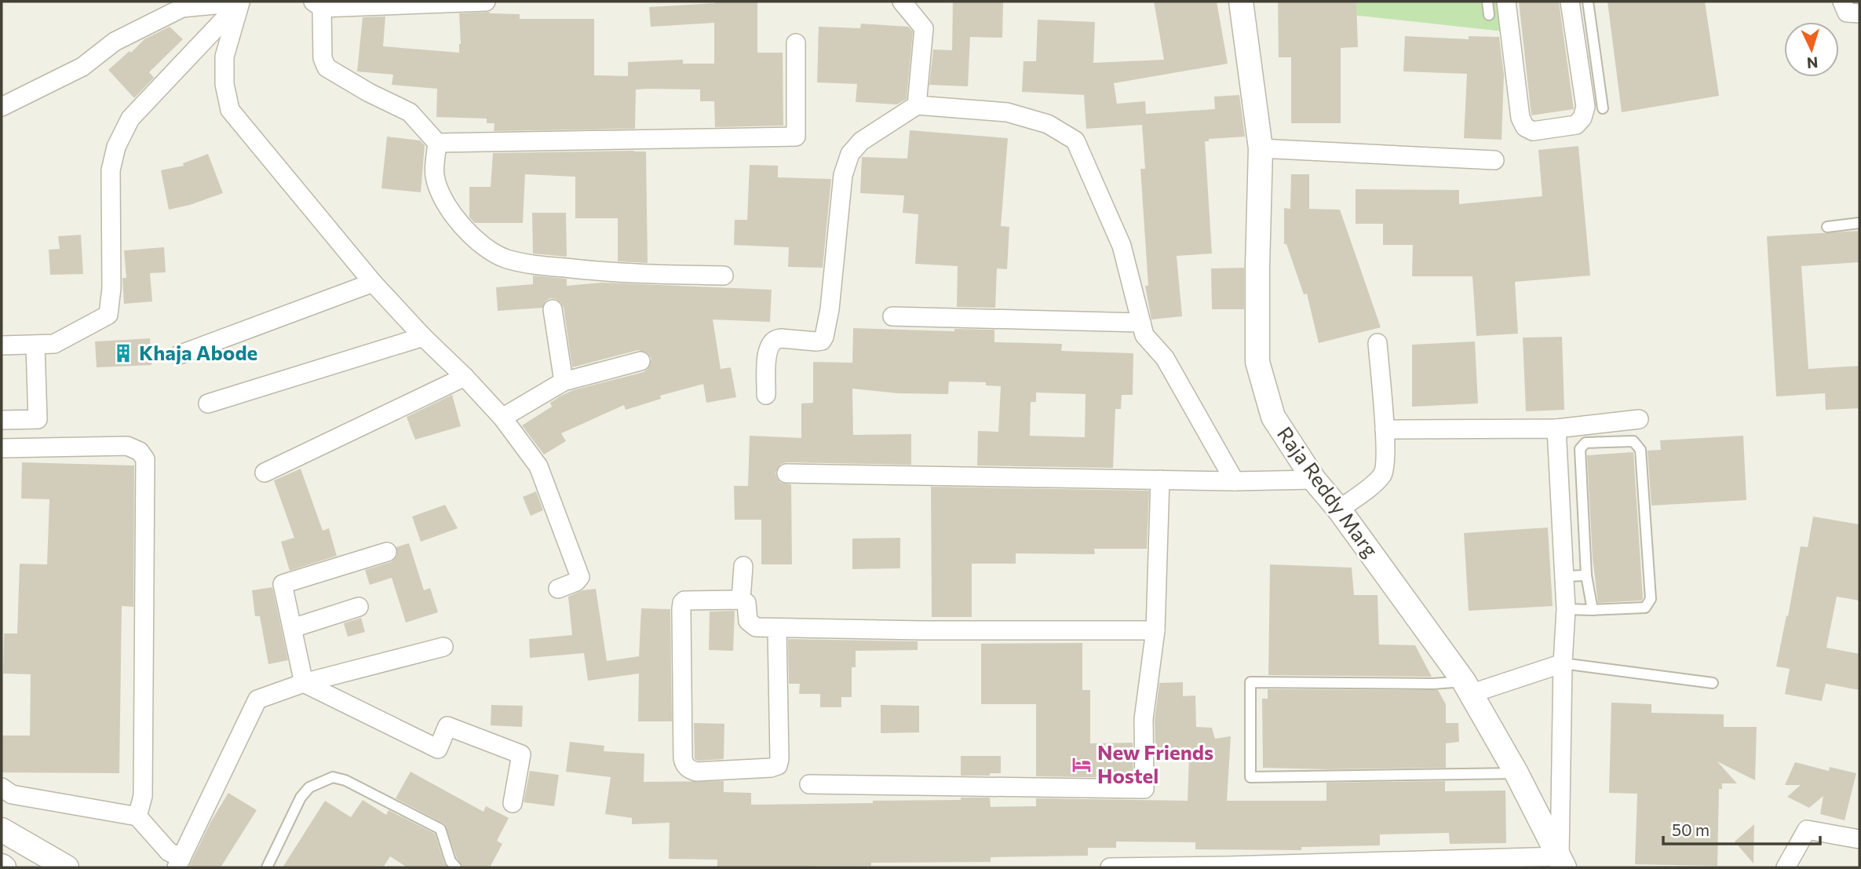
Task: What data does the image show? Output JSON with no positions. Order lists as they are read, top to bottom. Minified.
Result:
{"streets":{"street":["Raja Reddy Marg"]},"places":{"building":["Khaja Abode"],"hotel":["New Friends Hostel"]},"scale_bar":"50 m","north":"bottom"}
